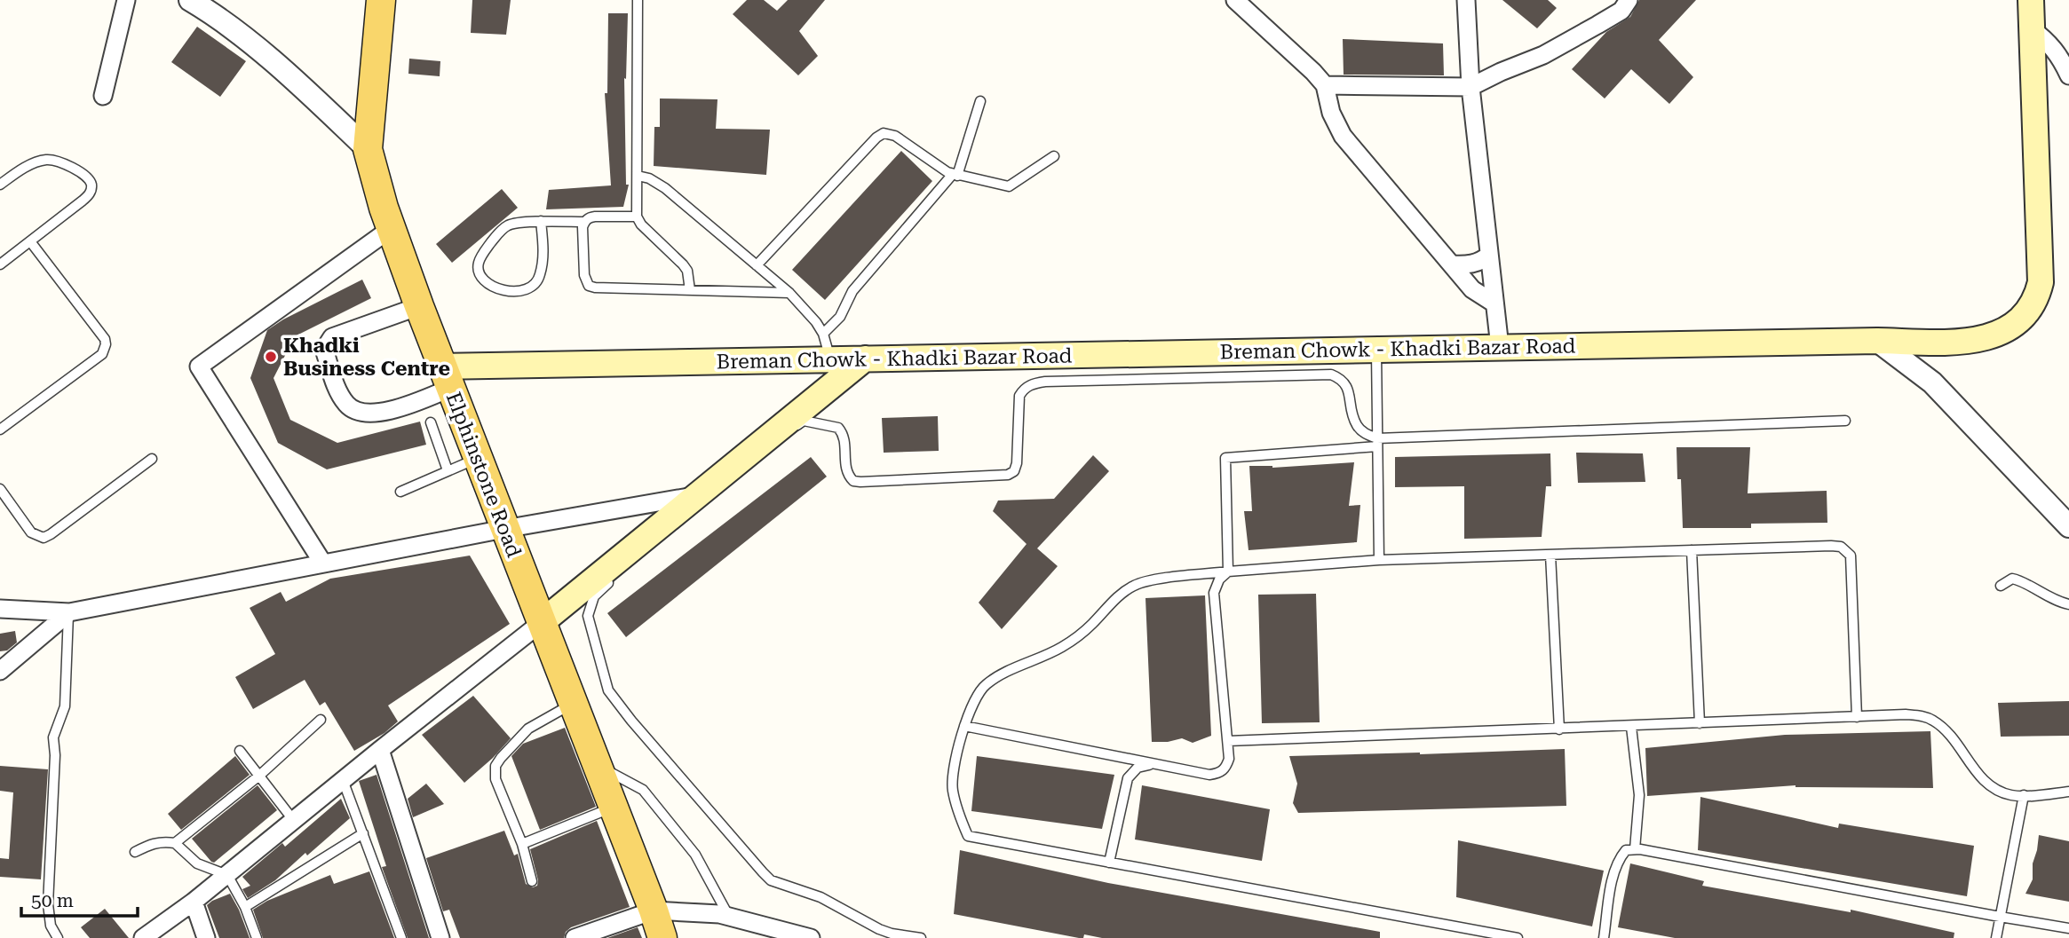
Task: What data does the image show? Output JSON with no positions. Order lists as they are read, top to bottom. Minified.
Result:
{"streets":{"main road":["Breman Chowk - Khadki Bazar Road","Elphinstone Road"]},"crossings":[["Breman Chowk - Khadki Bazar Road","Elphinstone Road"]],"places":["Khadki Business Centre"],"scale_bar":"50 m"}
